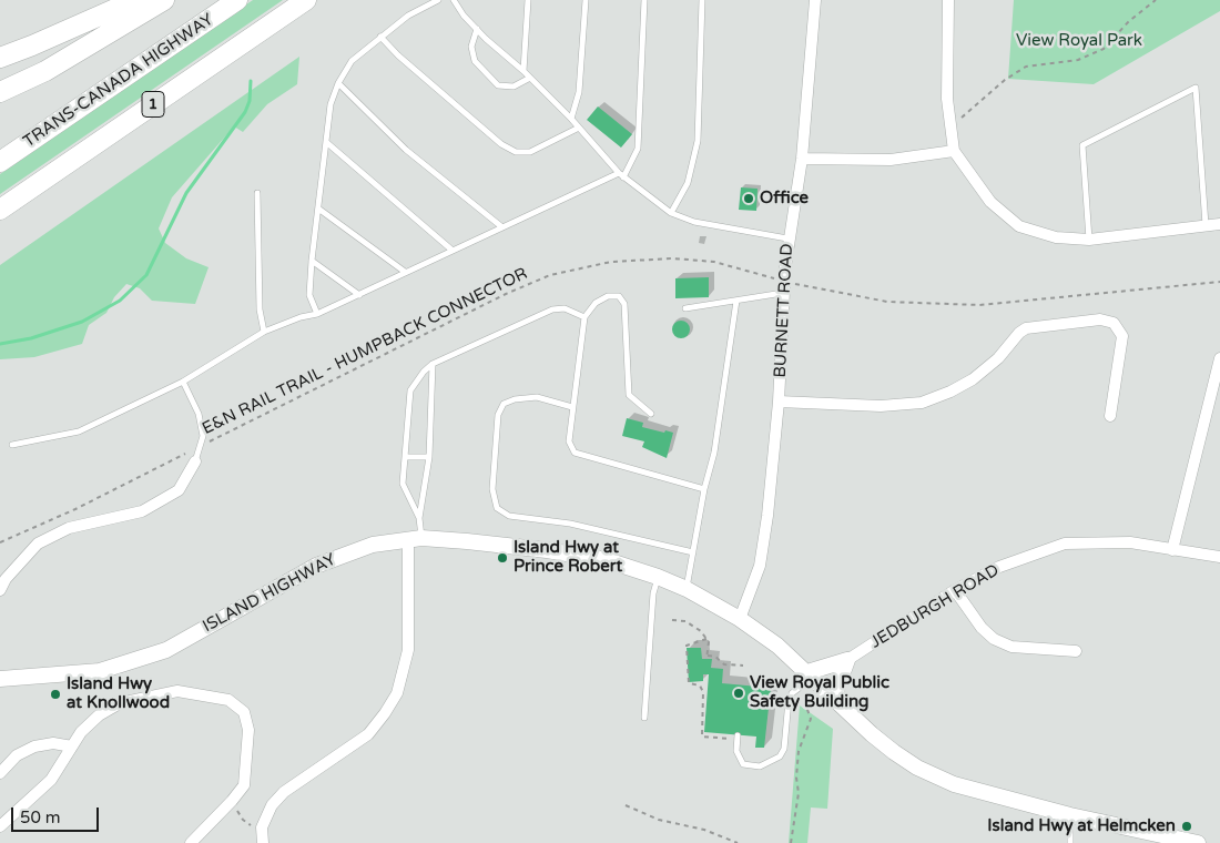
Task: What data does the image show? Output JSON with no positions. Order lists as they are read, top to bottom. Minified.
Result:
{"streets":{"highway":["TRANS-CANADA HIGHWAY","1"],"main road":["ISLAND HIGHWAY"],"street":["BURNETT ROAD","JEDBURGH ROAD"],"path":["E&N RAIL TRAIL - HUMPBACK CONNECTOR"]},"crossings":[["BURNETT ROAD","E&N RAIL TRAIL - HUMPBACK CONNECTOR"],["BURNETT ROAD","ISLAND HIGHWAY"]],"parks":["View Royal Park"],"places":["Office","Island Hwy at Prince Robert","View Royal Public Safety Building","Island Hwy at Knollwood","Island Hwy at Helmcken"],"scale_bar":"50 m"}
